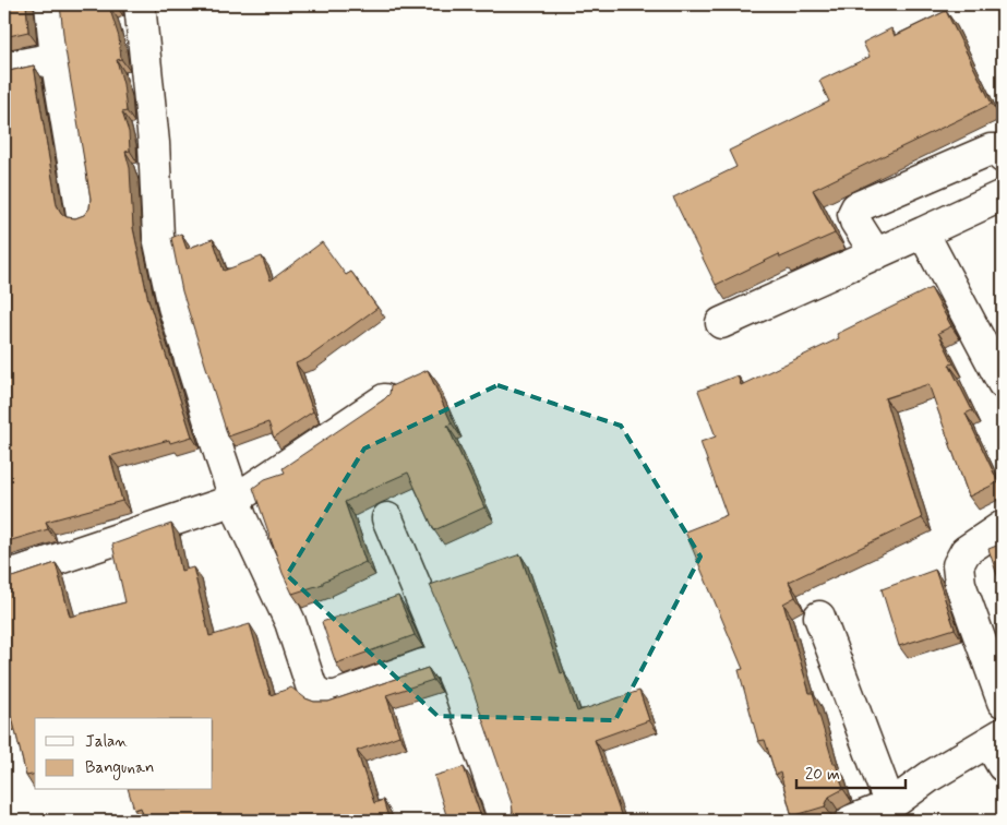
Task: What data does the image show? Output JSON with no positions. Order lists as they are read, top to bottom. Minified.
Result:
{"legend":["Jalan","Bangunan"],"scale_bar":"20 m"}
